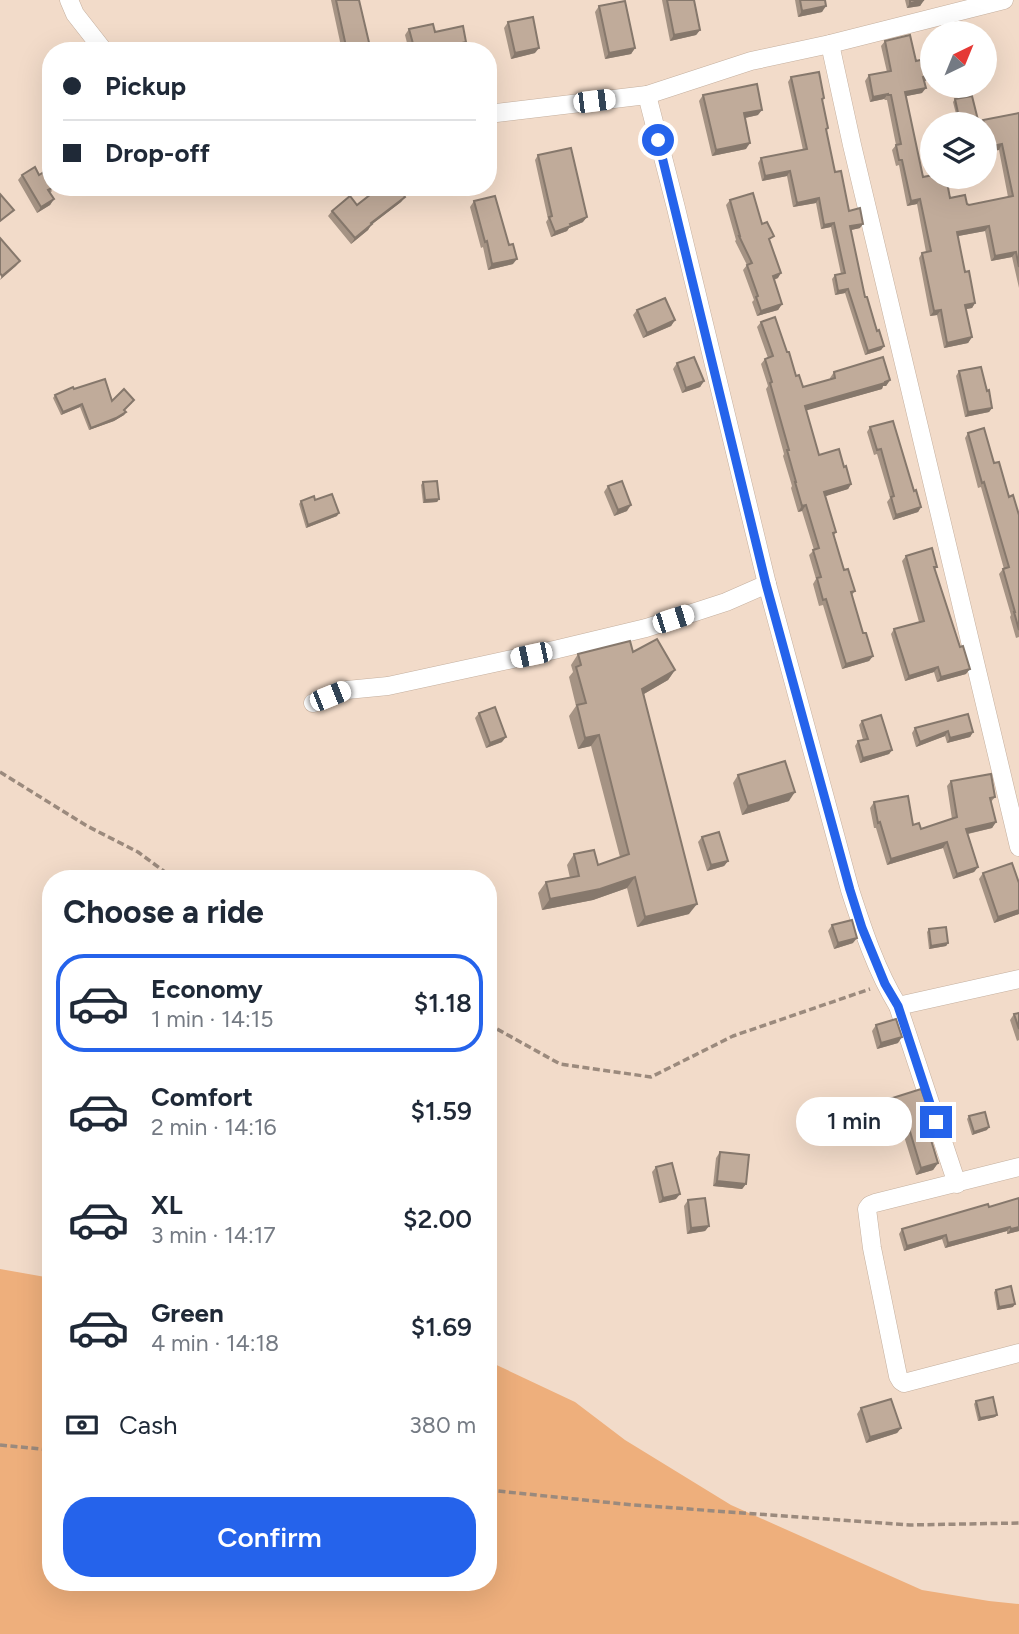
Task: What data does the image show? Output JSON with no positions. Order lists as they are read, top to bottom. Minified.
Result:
{"north":"top right","page":{"banner":["Pickup","Drop-off"],"heading":"Choose a ride","list":[{"name":"Economy","note":"1 min · 14:15","value":"$1.18"},{"name":"Comfort","note":"2 min · 14:16","value":"$1.59"},{"name":"XL","note":"3 min · 14:17","value":"$2.00"},{"name":"Green","note":"4 min · 14:18","value":"$1.69"}],"bubble":"1 min","pay":["Cash","380 m"],"buttons":"Confirm"}}
